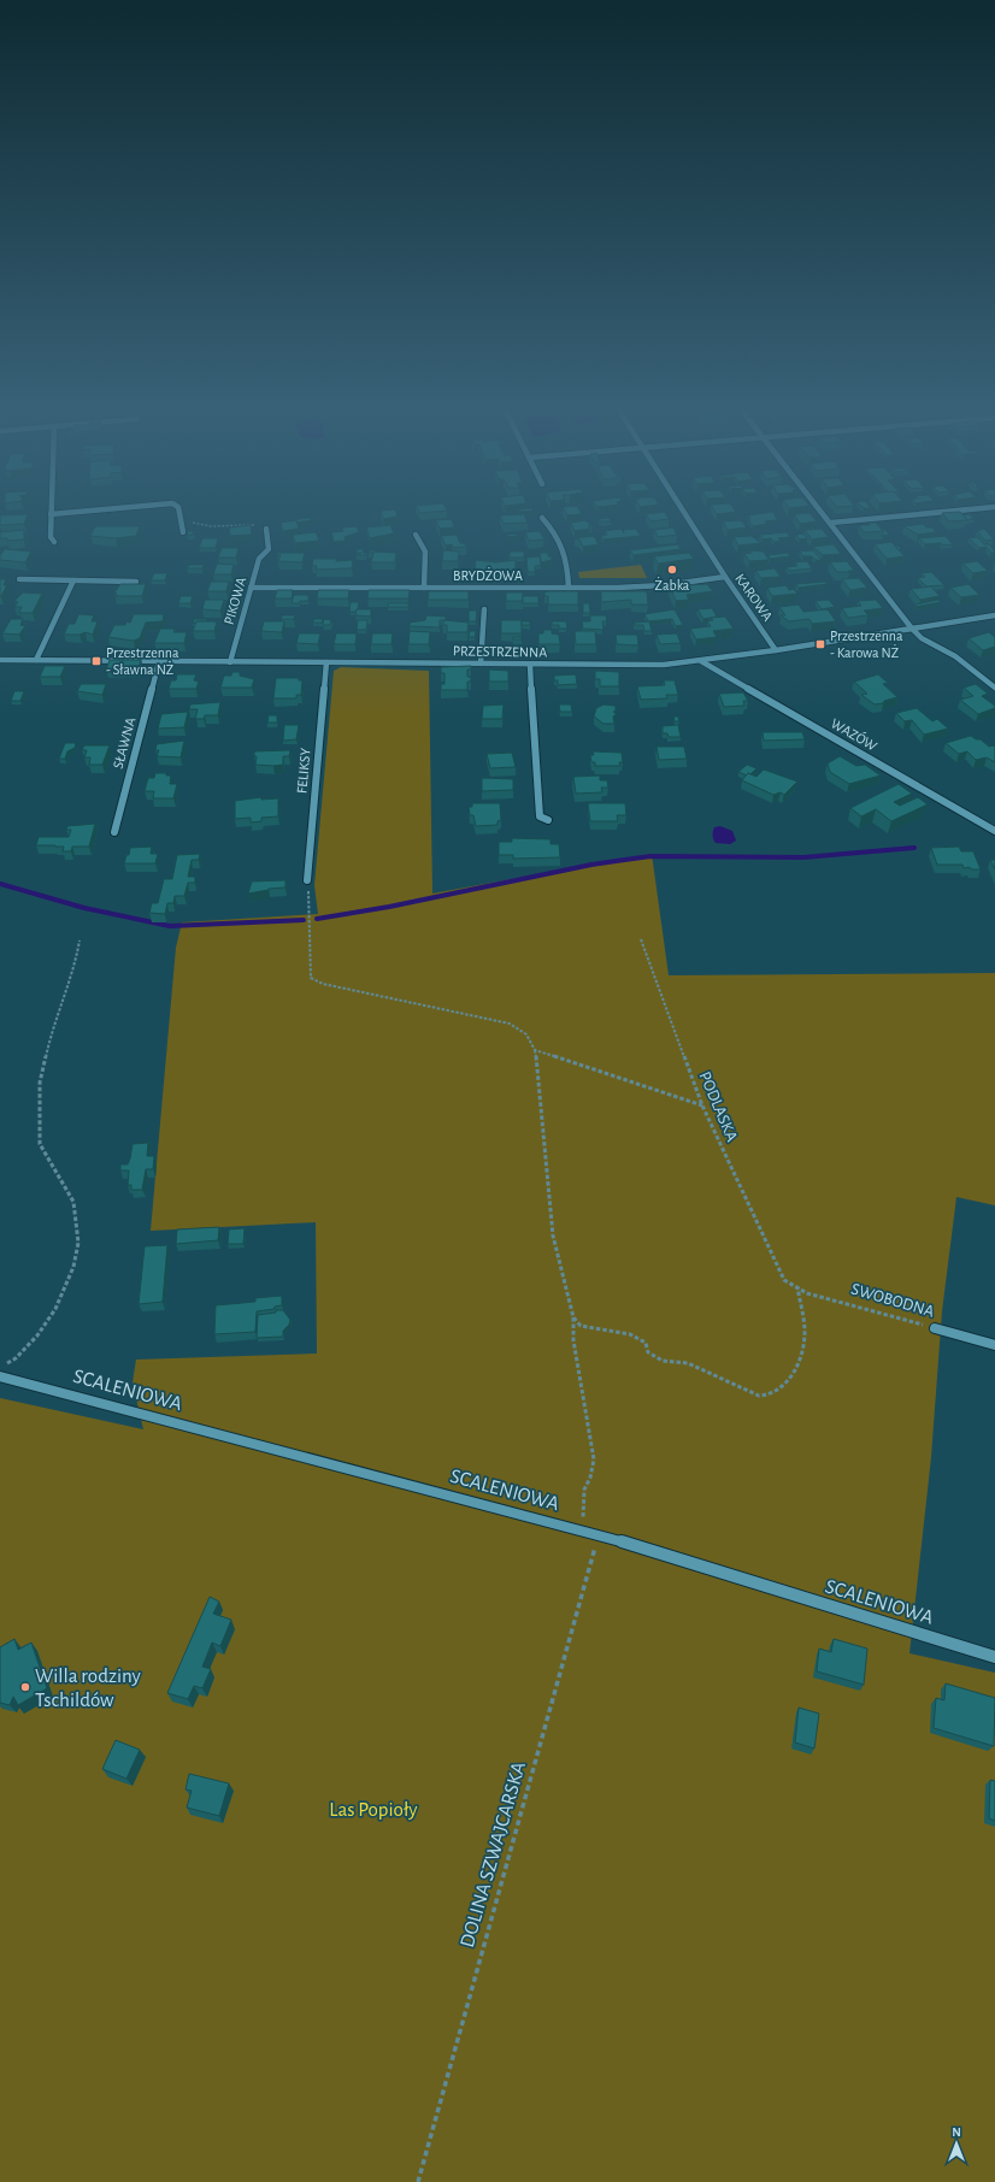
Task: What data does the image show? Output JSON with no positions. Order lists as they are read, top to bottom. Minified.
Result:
{"streets":{"street":["BRYDŻOWA","KAROWA","PIKOWA","PRZESTRZENNA","WAZÓW","SŁAWNA","FELIKSY","SWOBODNA","SCALENIOWA"],"path":["PODLASKA","DOLINA SZWAJCARSKA"]},"crossings":[["BRYDŻOWA","KAROWA"],["BRYDŻOWA","PIKOWA"],["KAROWA","PRZESTRZENNA"],["PIKOWA","PRZESTRZENNA"],["PRZESTRZENNA","WAZÓW"],["PRZESTRZENNA","SŁAWNA"],["PRZESTRZENNA","FELIKSY"],["PODLASKA","SWOBODNA"],["SCALENIOWA","DOLINA SZWAJCARSKA"]],"parks":["Las Popioły"],"places":{"other":["Żabka","Willa rodziny Tschildów"],"transit":["Przestrzenna - Karowa NŻ","Przestrzenna - Sławna NŻ"]},"north":"top"}
